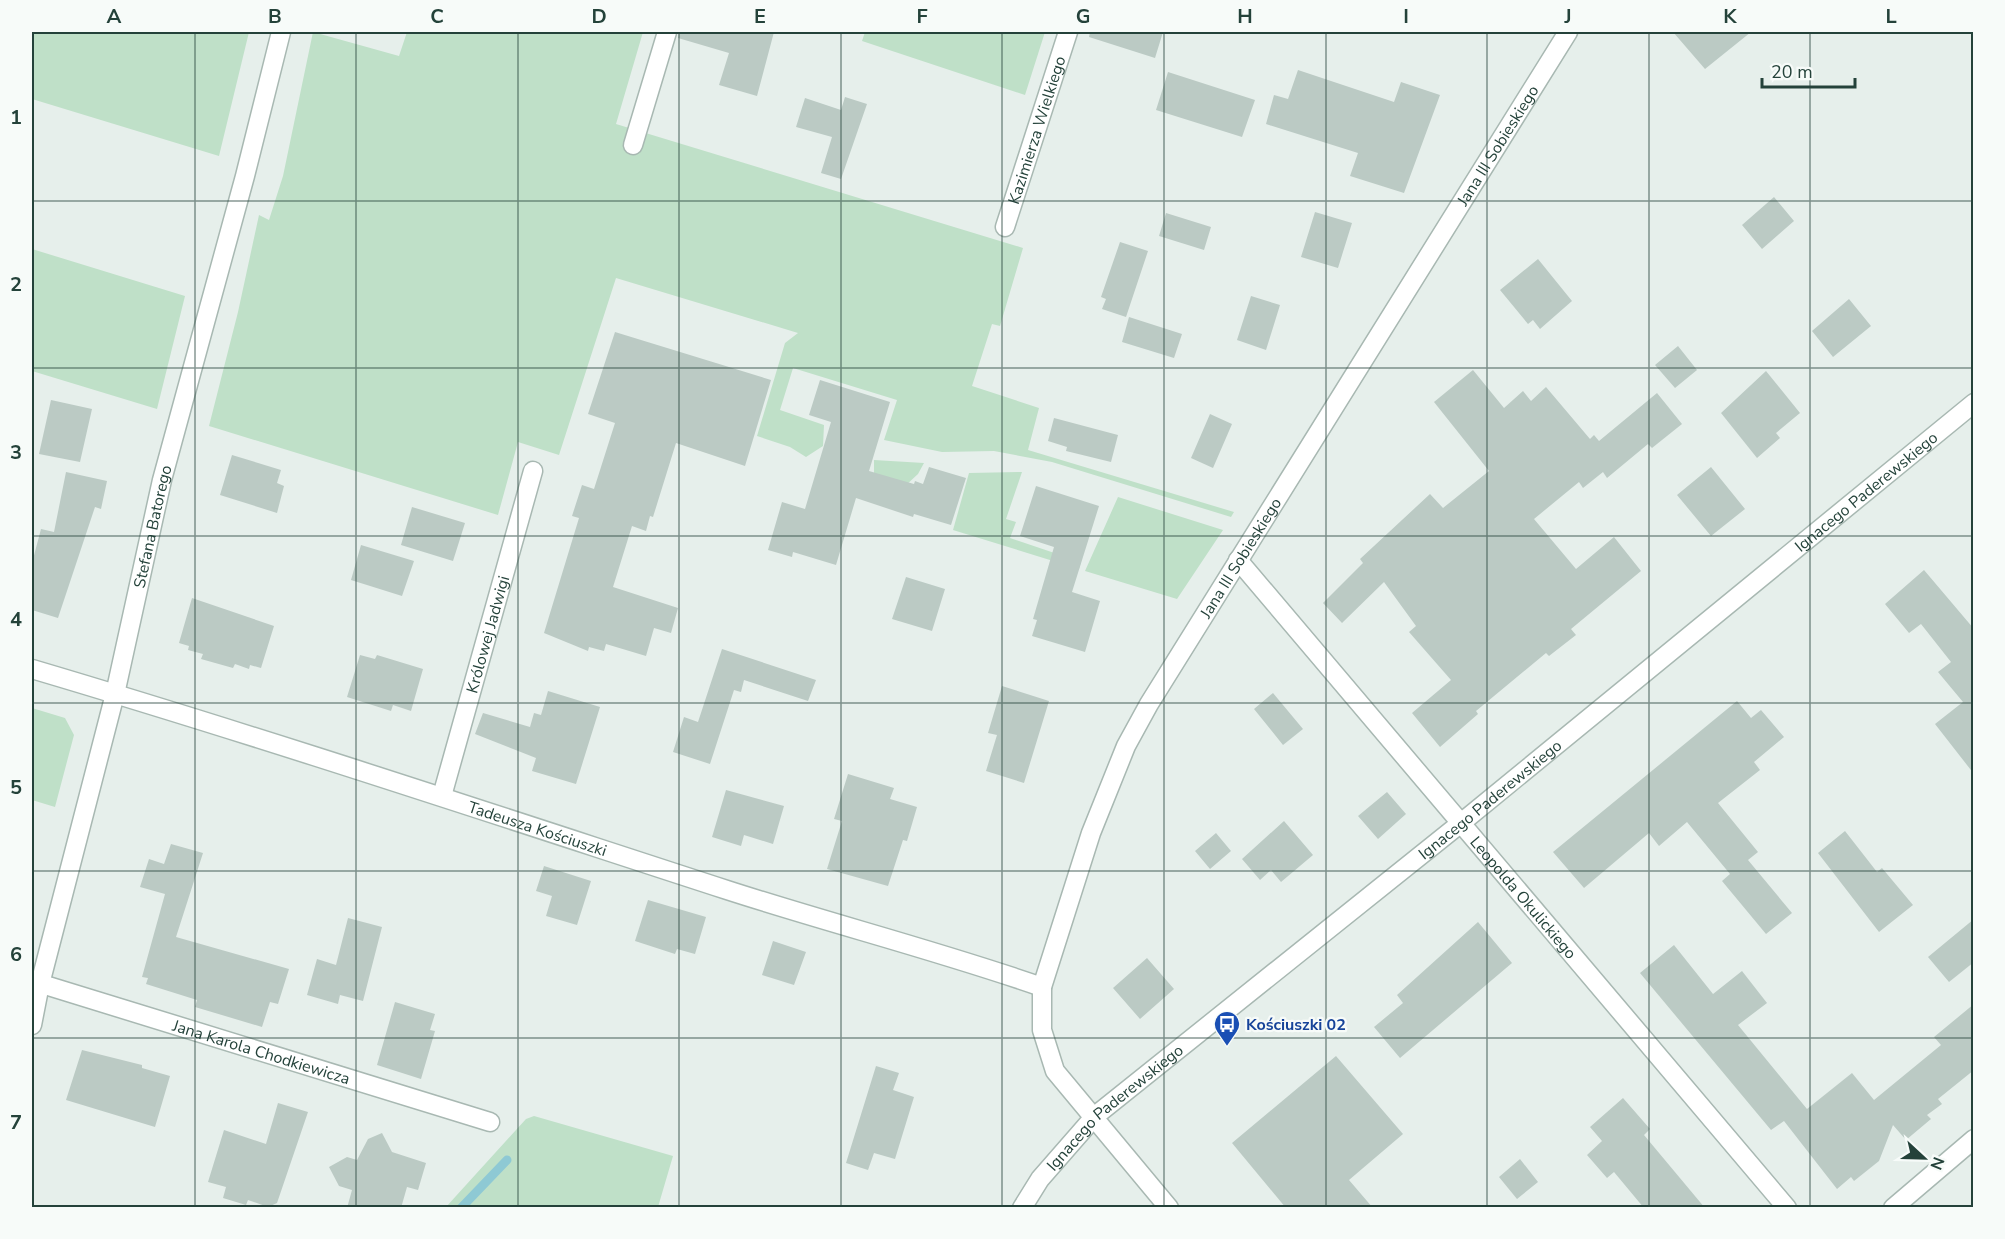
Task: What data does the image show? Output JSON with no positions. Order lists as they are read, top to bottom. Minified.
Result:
{"streets":{"street":["Kazimierza Wielkiego","Jana III Sobieskiego","Ignacego Paderewskiego","Stefana Batorego","Królowej Jadwigi","Tadeusza Kościuszki","Leopolda Okulickiego","Jana Karola Chodkiewicza"]},"crossings":[["Jana III Sobieskiego","Ignacego Paderewskiego"],["Jana III Sobieskiego","Tadeusza Kościuszki"],["Jana III Sobieskiego","Leopolda Okulickiego"],["Ignacego Paderewskiego","Leopolda Okulickiego"],["Stefana Batorego","Tadeusza Kościuszki"],["Stefana Batorego","Jana Karola Chodkiewicza"],["Królowej Jadwigi","Tadeusza Kościuszki"]],"places":{"bus stop":["Kościuszki 02"]},"scale_bar":"20 m","north":"right","grid":{"columns":["A","B","C","D","E","F","G","H","I","J","K","L"],"rows":["1","2","3","4","5","6","7"]}}
